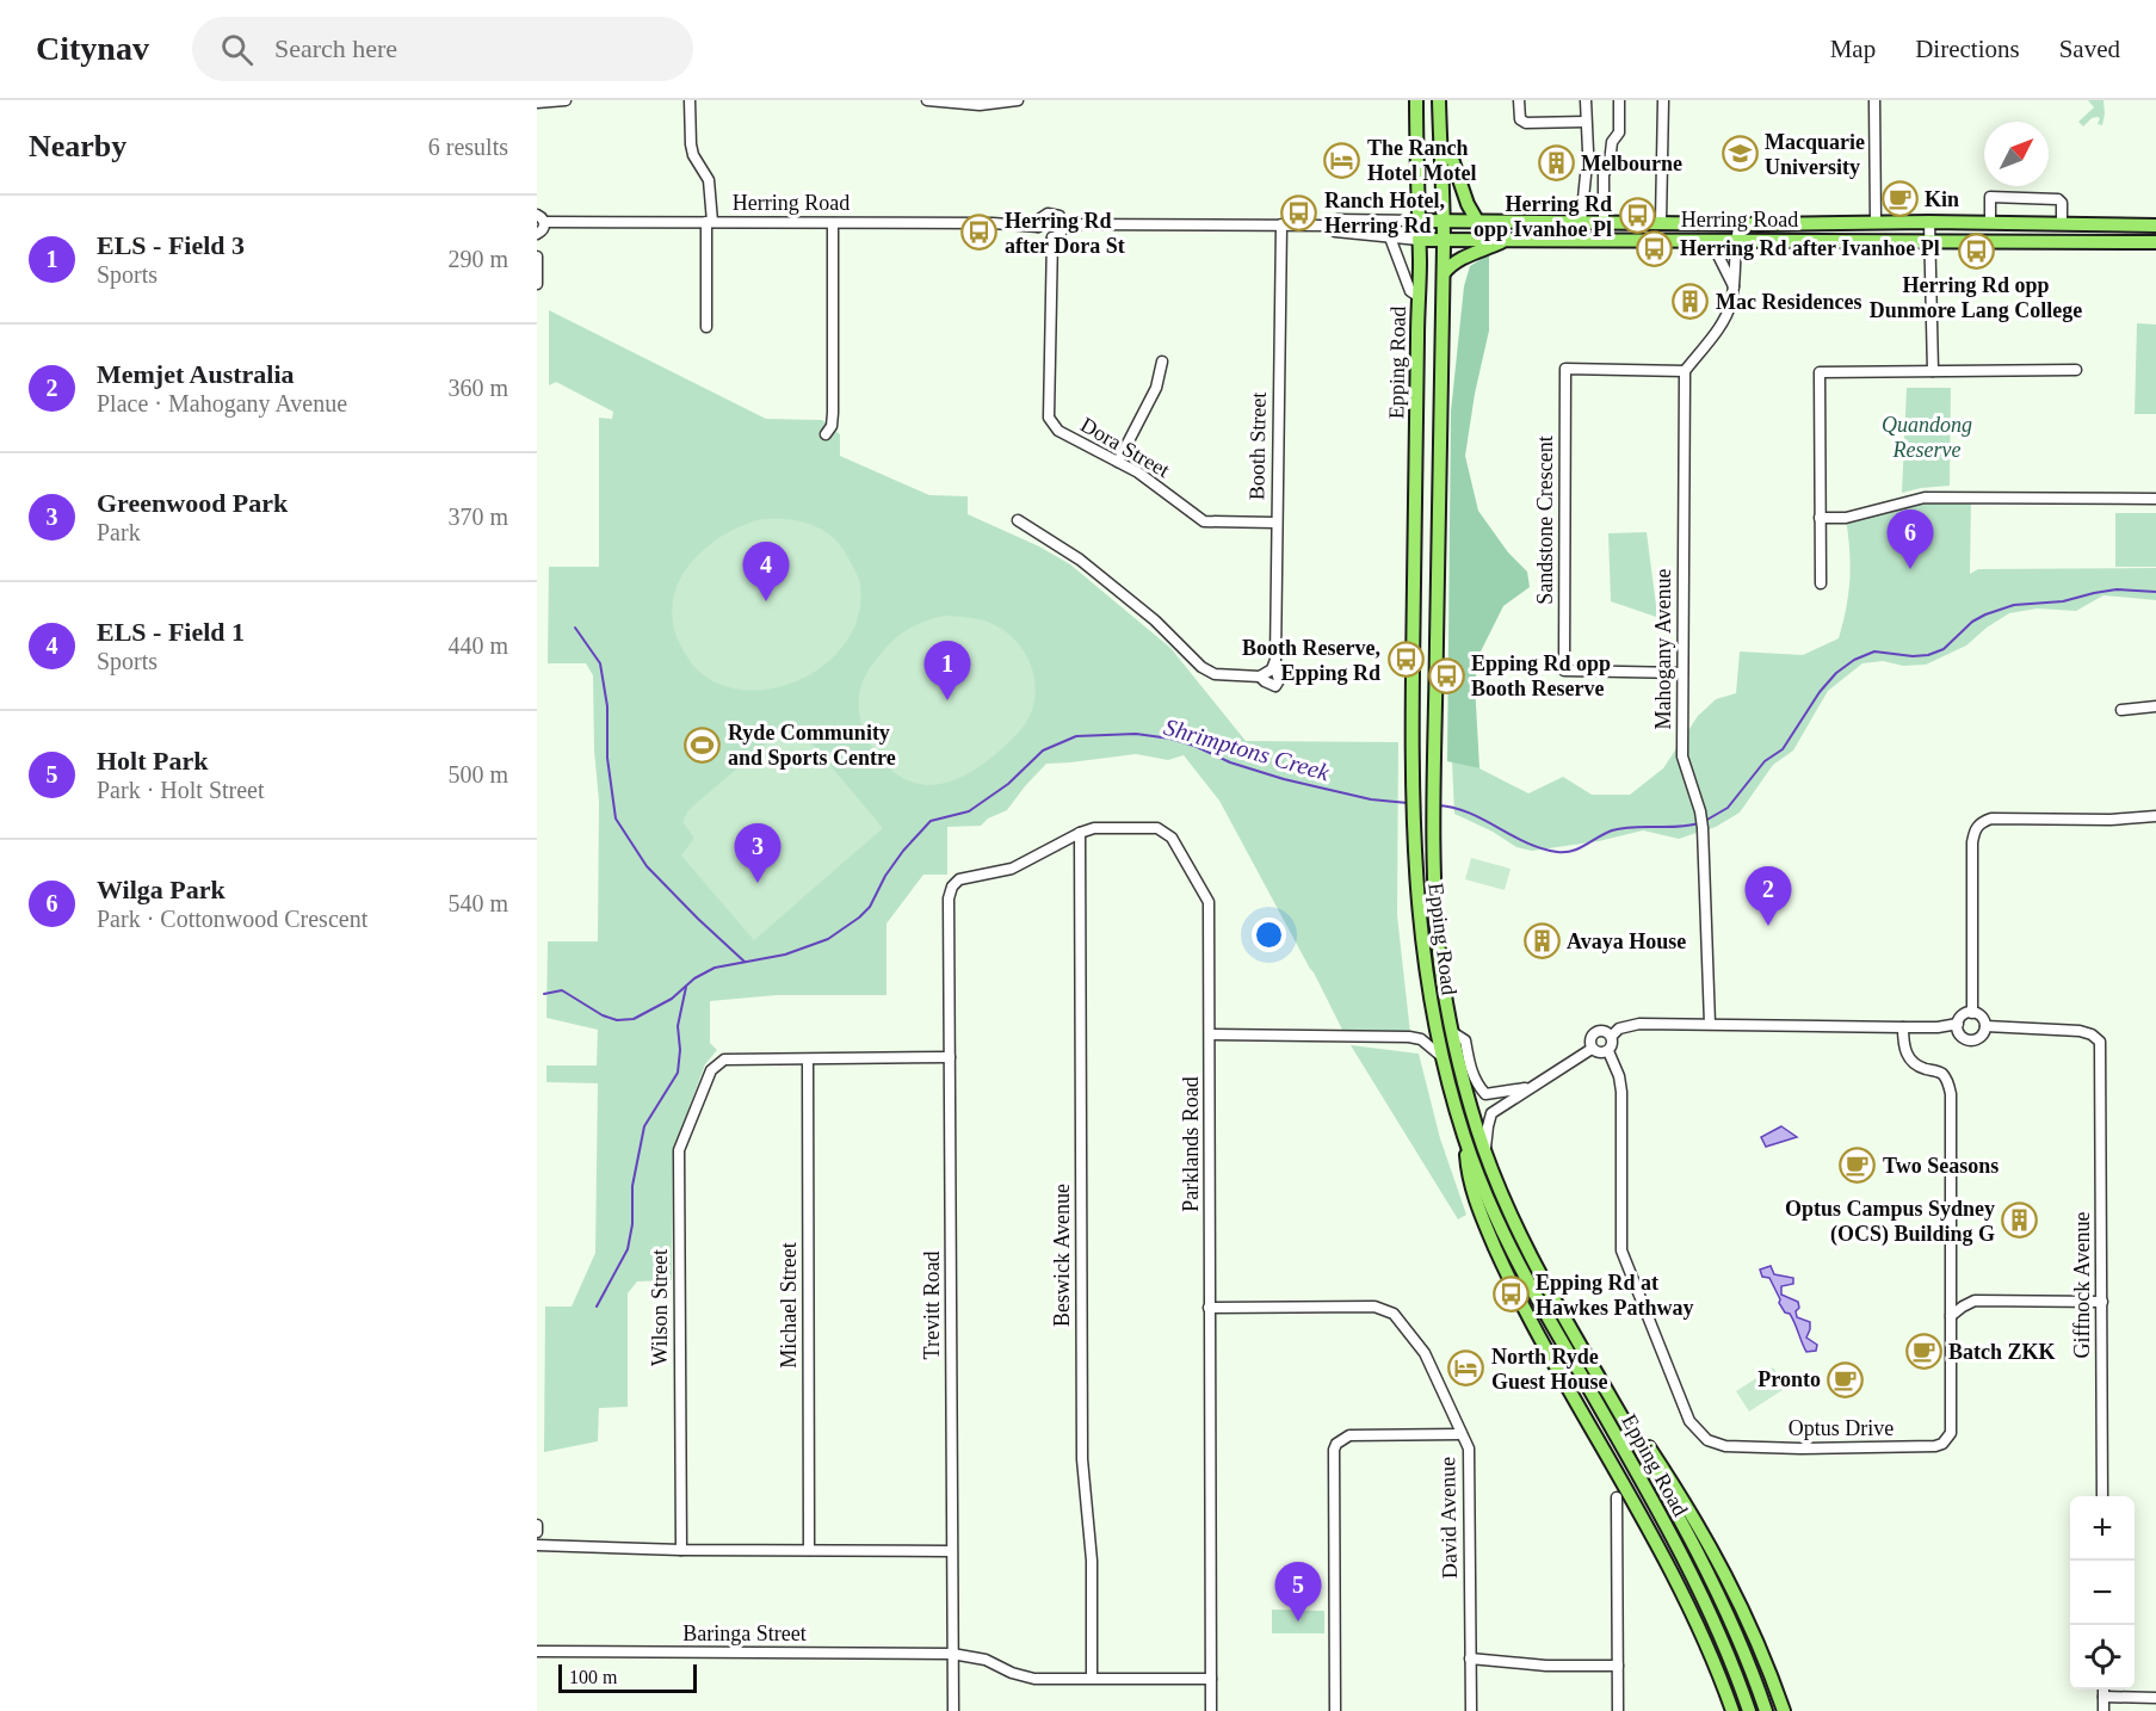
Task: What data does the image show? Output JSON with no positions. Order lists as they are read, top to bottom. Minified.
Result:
{"streets":{"main road":["Herring Road","Epping Road"],"street":["Booth Street","Dora Street","Sandstone Crescent","Mahogany Avenue","Parklands Road","Beswick Avenue","Giffnock Avenue","Michael Street","Trevitt Road","Wilson Street","Optus Drive","David Avenue","Baringa Street"]},"crossings":[["Herring Road","Epping Road"],["Herring Road","Booth Street"],["Herring Road","Dora Street"],["Booth Street","Dora Street"],["Sandstone Crescent","Mahogany Avenue"],["Parklands Road","Beswick Avenue"],["Parklands Road","Trevitt Road"],["Parklands Road","David Avenue"],["Parklands Road","Baringa Street"],["Beswick Avenue","Baringa Street"],["Michael Street","Wilson Street"],["Trevitt Road","Baringa Street"]],"water":["Shrimptons Creek"],"parks":["Quandong Reserve"],"places":{"school or university":["Macquarie University"],"hotel":["The Ranch Hotel Motel","North Ryde Guest House"],"building":["Melbourne","Mac Residences","Avaya House","Optus Campus Sydney (OCS) Building G"],"cafe":["Kin","Two Seasons","Batch ZKK","Pronto"],"bus stop":["Ranch Hotel, Herring Rd","Herring Rd opp Ivanhoe Pl","Herring Rd after Dora St","Herring Rd after Ivanhoe Pl","Herring Rd opp Dunmore Lang College","Booth Reserve, Epping Rd","Epping Rd opp Booth Reserve","Epping Rd at Hawkes Pathway"],"sports":["Ryde Community and Sports Centre"]},"scale_bar":"100 m","north":"top right","page":{"header":"Citynav","search":"Search here","nav":["Map","Directions","Saved"],"heading":["Nearby","6 results"],"list":[{"mark":"1","name":"ELS - Field 3","note":"Sports","value":"290 m"},{"mark":"2","name":"Memjet Australia","note":"Place · Mahogany Avenue","value":"360 m"},{"mark":"3","name":"Greenwood Park","note":"Park","value":"370 m"},{"mark":"4","name":"ELS - Field 1","note":"Sports","value":"440 m"},{"mark":"5","name":"Holt Park","note":"Park · Holt Street","value":"500 m"},{"mark":"6","name":"Wilga Park","note":"Park · Cottonwood Crescent","value":"540 m"}],"pins":["6","4","1","3","2","5"],"map_buttons":["+","−"],"scale":"100 m"}}
